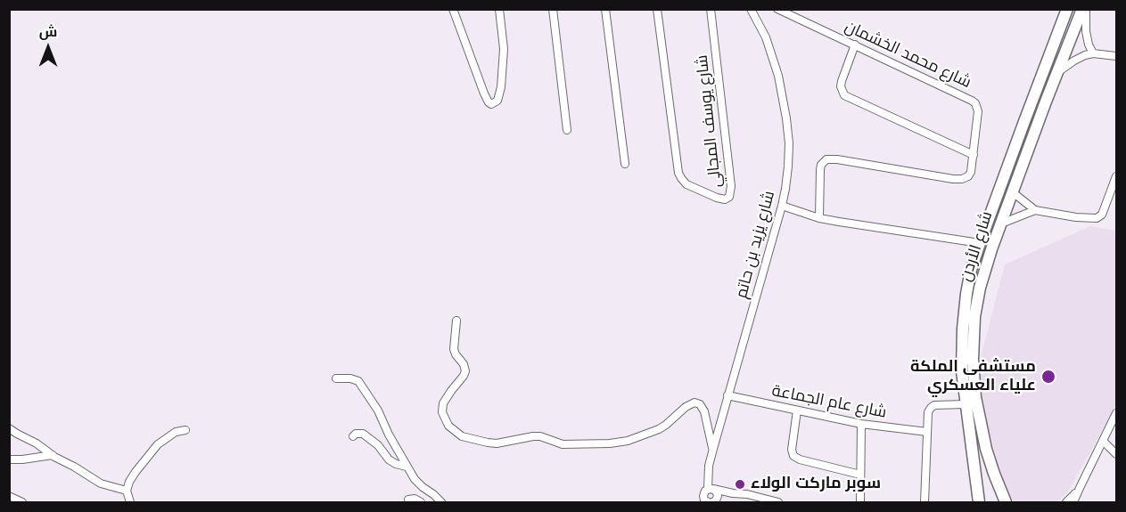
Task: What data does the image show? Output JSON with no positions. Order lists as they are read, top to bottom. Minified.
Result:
{"streets":{"highway":["شارع الأردن"],"street":["شارع محمد الخشمان","شارع يوسف المجالي","شارع يزيد بن حاتم","شارع عام الجماعة"]},"crossings":[["شارع يزيد بن حاتم","شارع عام الجماعة"]],"places":["مستشفى الملكة علياء العسكري","سوبر ماركت الولاء"],"north":"top"}
